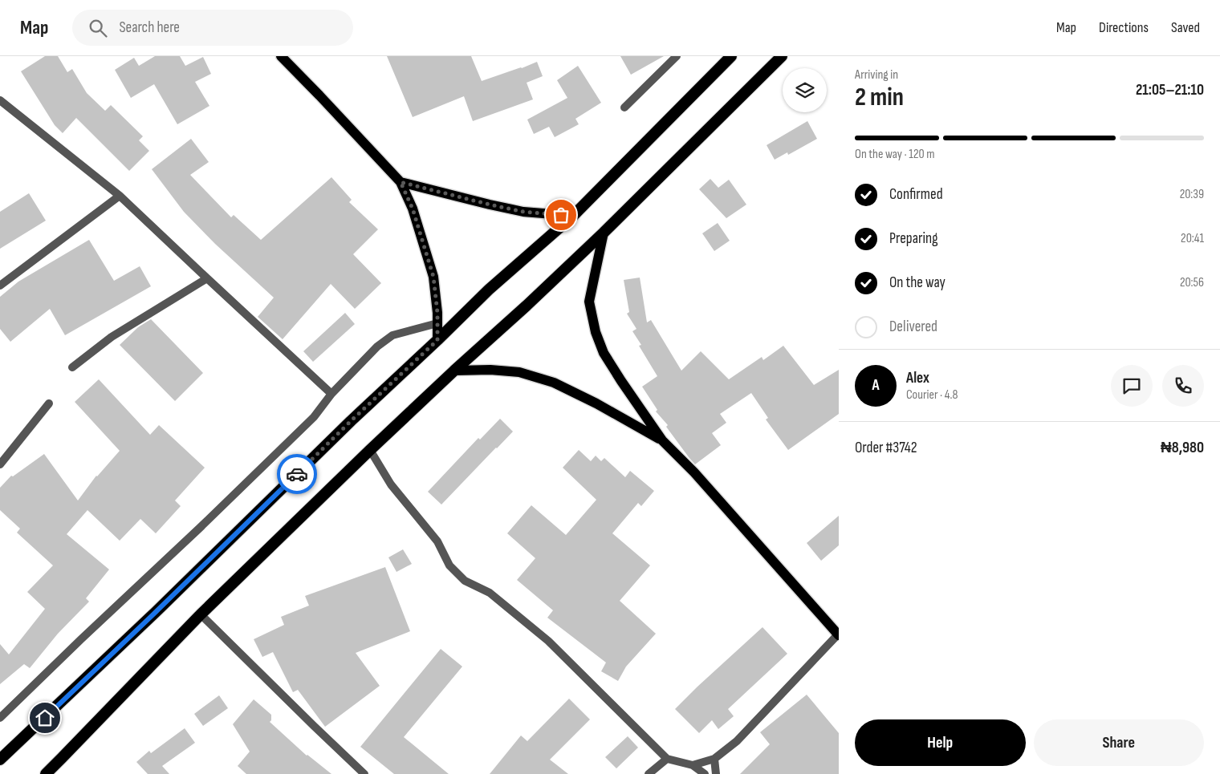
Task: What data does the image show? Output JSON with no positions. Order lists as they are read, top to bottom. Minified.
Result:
{"page":{"header":"Map","search":"Search here","nav":["Map","Directions","Saved"],"heading":["2 min","Arriving in","21:05–21:10"],"panel":["Alex","Courier · 4.8","Order #3742","₦8,980"],"bar":"On the way · 120 m","list":[["Confirmed","20:39"],["Preparing","20:41"],["On the way","20:56"],"Delivered"],"round":"A","buttons":["Help","Share"]}}
